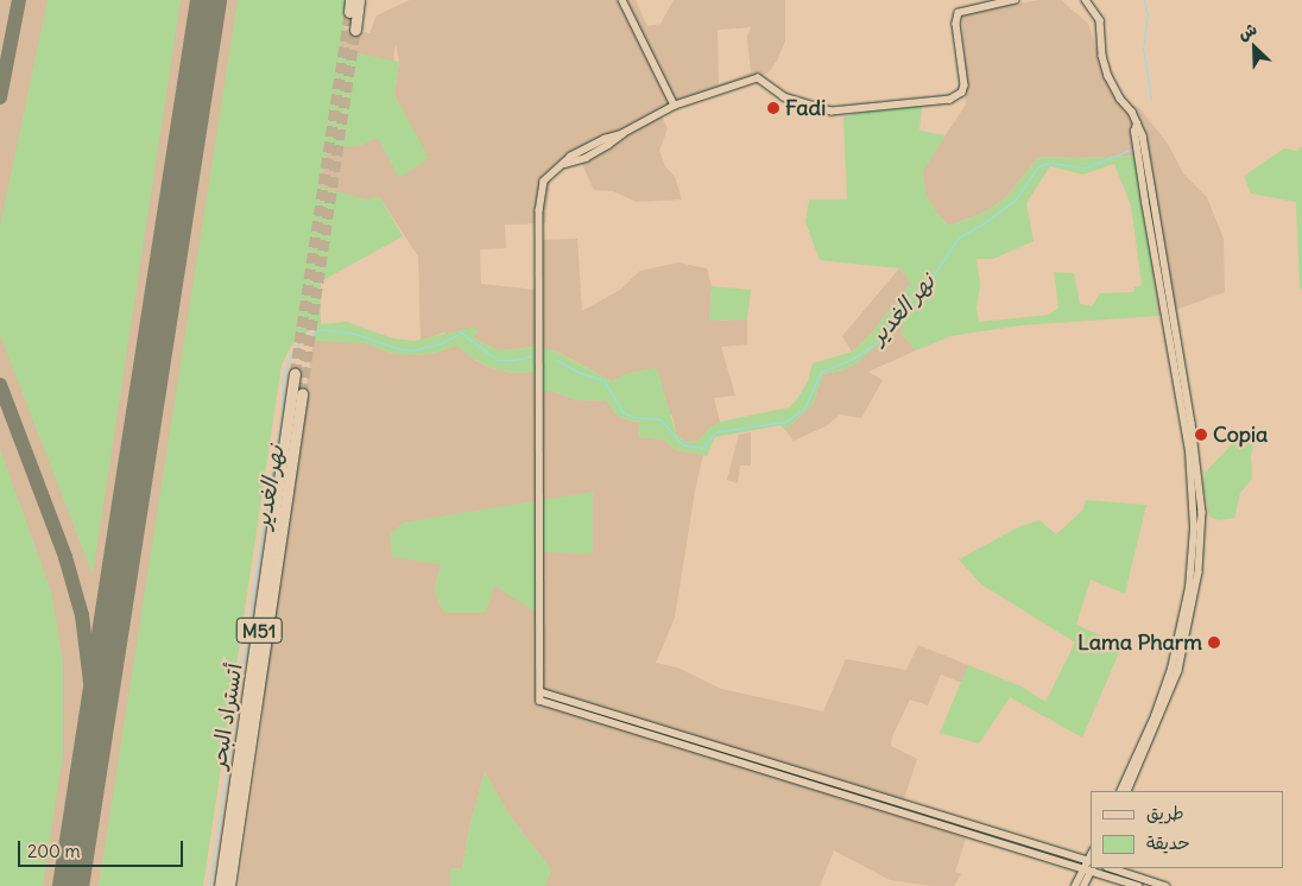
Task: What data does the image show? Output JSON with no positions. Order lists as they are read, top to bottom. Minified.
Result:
{"streets":{"highway":["M51","أتستراد البحر"]},"water":["نهر الغدير"],"places":["Fadi","Copia","Lama Pharm"],"legend":["طريق","حديقة"],"scale_bar":"200 m","north":"top left"}
